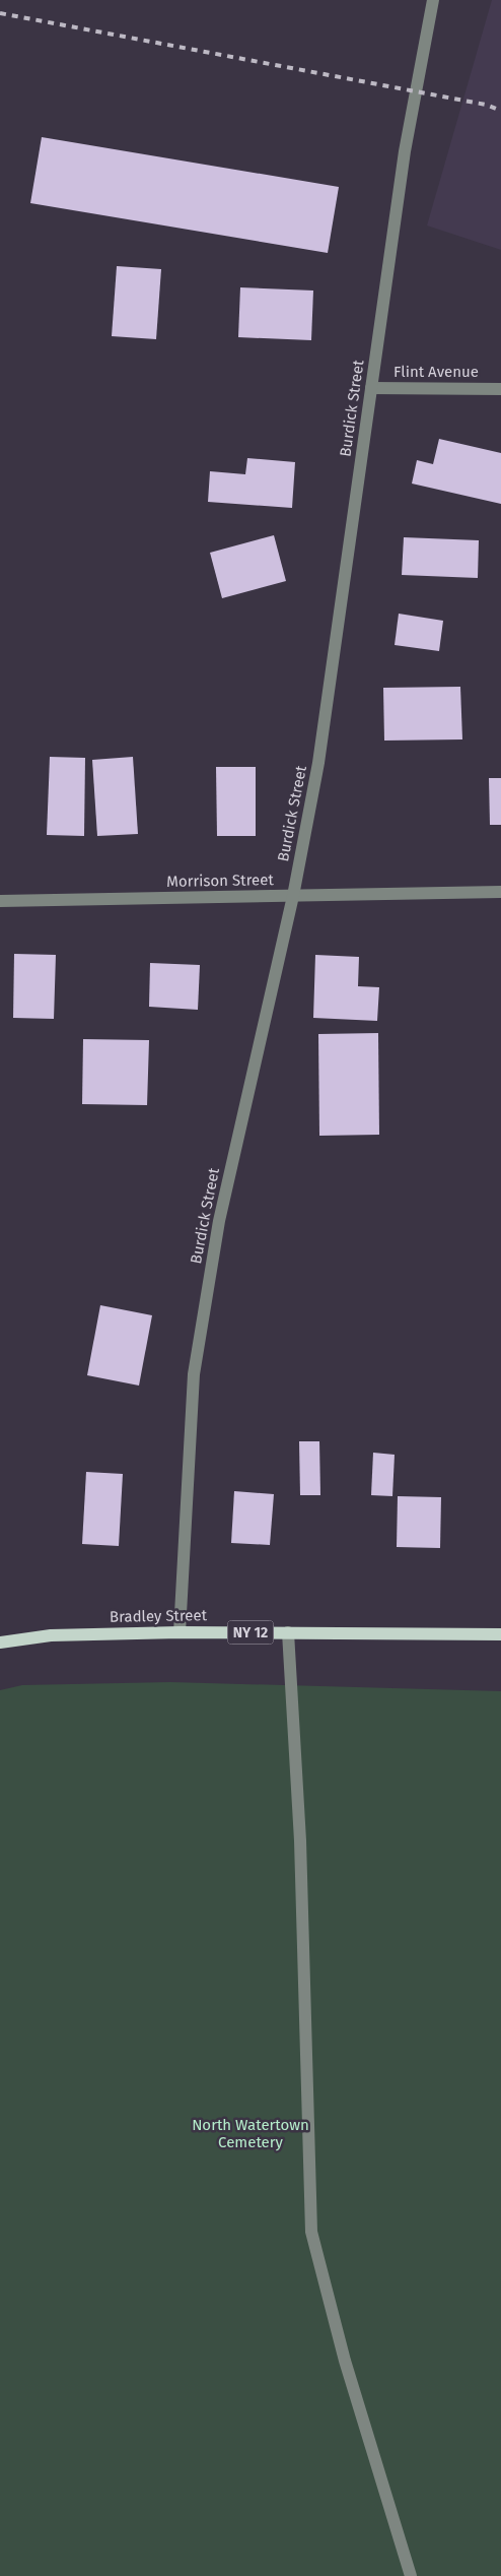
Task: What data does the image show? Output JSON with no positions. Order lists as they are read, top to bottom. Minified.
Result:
{"streets":{"main road":["Bradley Street","NY 12"],"street":["Flint Avenue","Burdick Street","Morrison Street"]},"crossings":[["Flint Avenue","Burdick Street"],["Burdick Street","Morrison Street"],["Burdick Street","Bradley Street"]],"parks":["North Watertown Cemetery"]}
